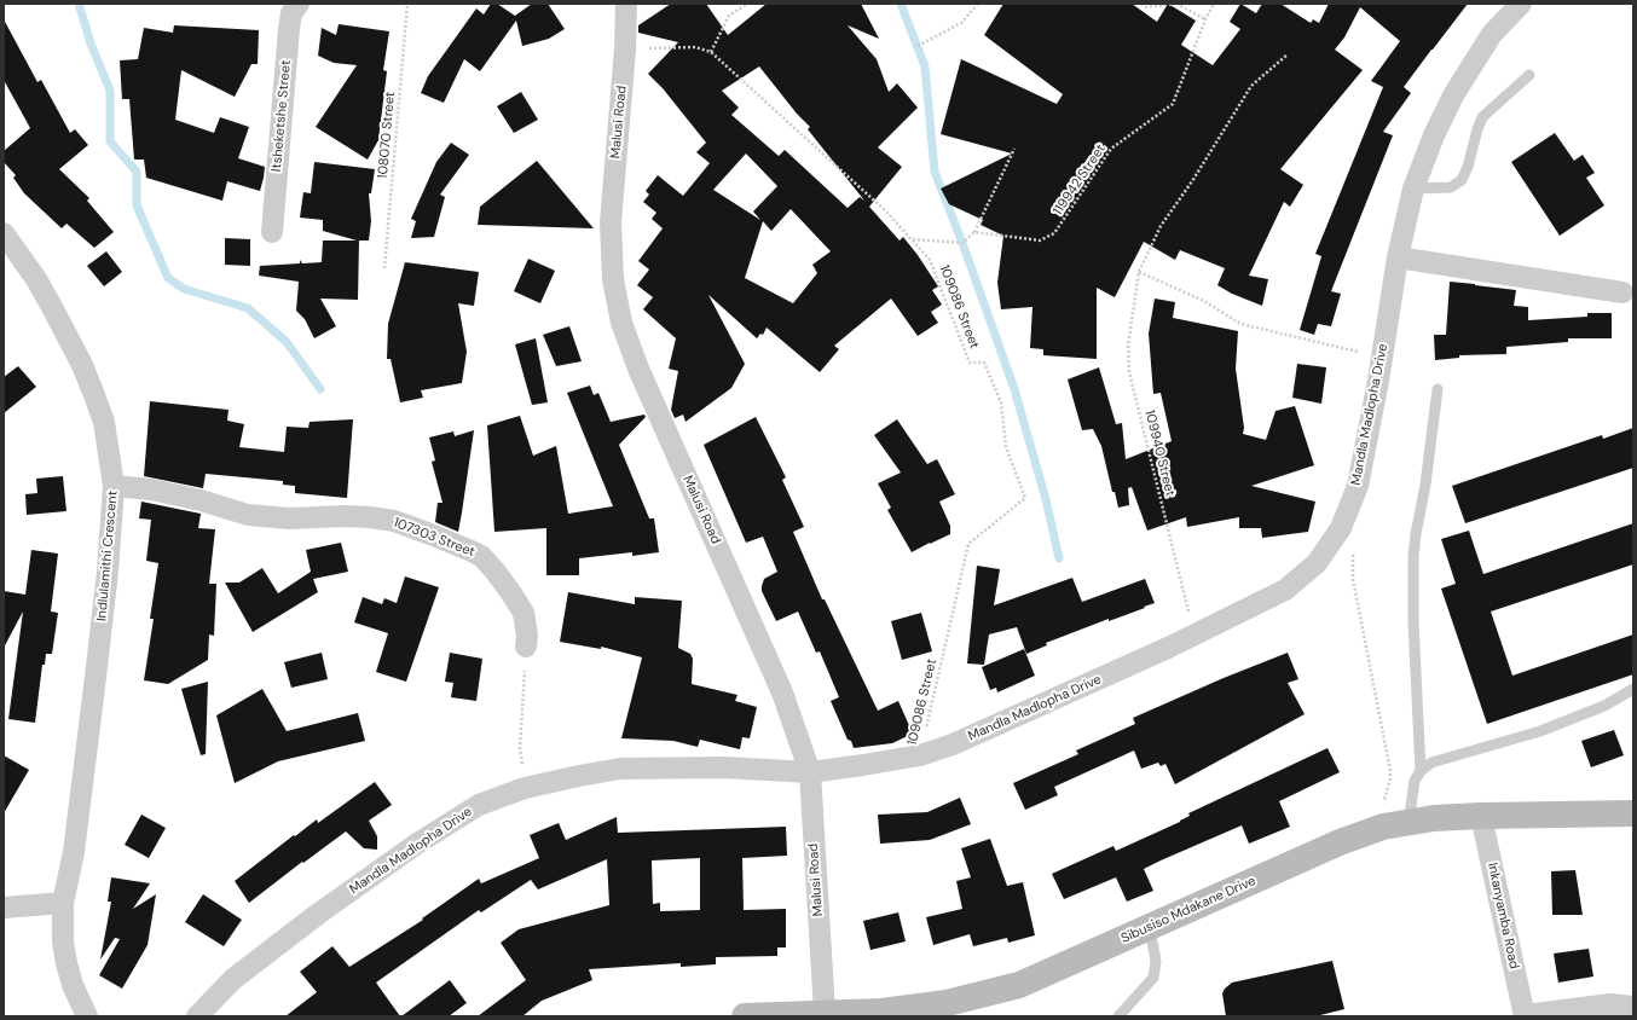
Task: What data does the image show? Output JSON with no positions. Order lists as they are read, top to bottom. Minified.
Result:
{"streets":{"street":["Itsheketshe Street","Malusi Road","Mandla Madlopha Drive","107303 Street","Indlulamithi Crescent","Sibusiso Mdakane Drive","Inkanyamba Road"],"path":["108070 Street","119942 Street","109086 Street","109940 Street"]},"crossings":[["Malusi Road","Mandla Madlopha Drive"],["Malusi Road","Sibusiso Mdakane Drive"],["109086 Street","Mandla Madlopha Drive"],["Mandla Madlopha Drive","109940 Street"],["107303 Street","Indlulamithi Crescent"],["Sibusiso Mdakane Drive","Inkanyamba Road"]]}
